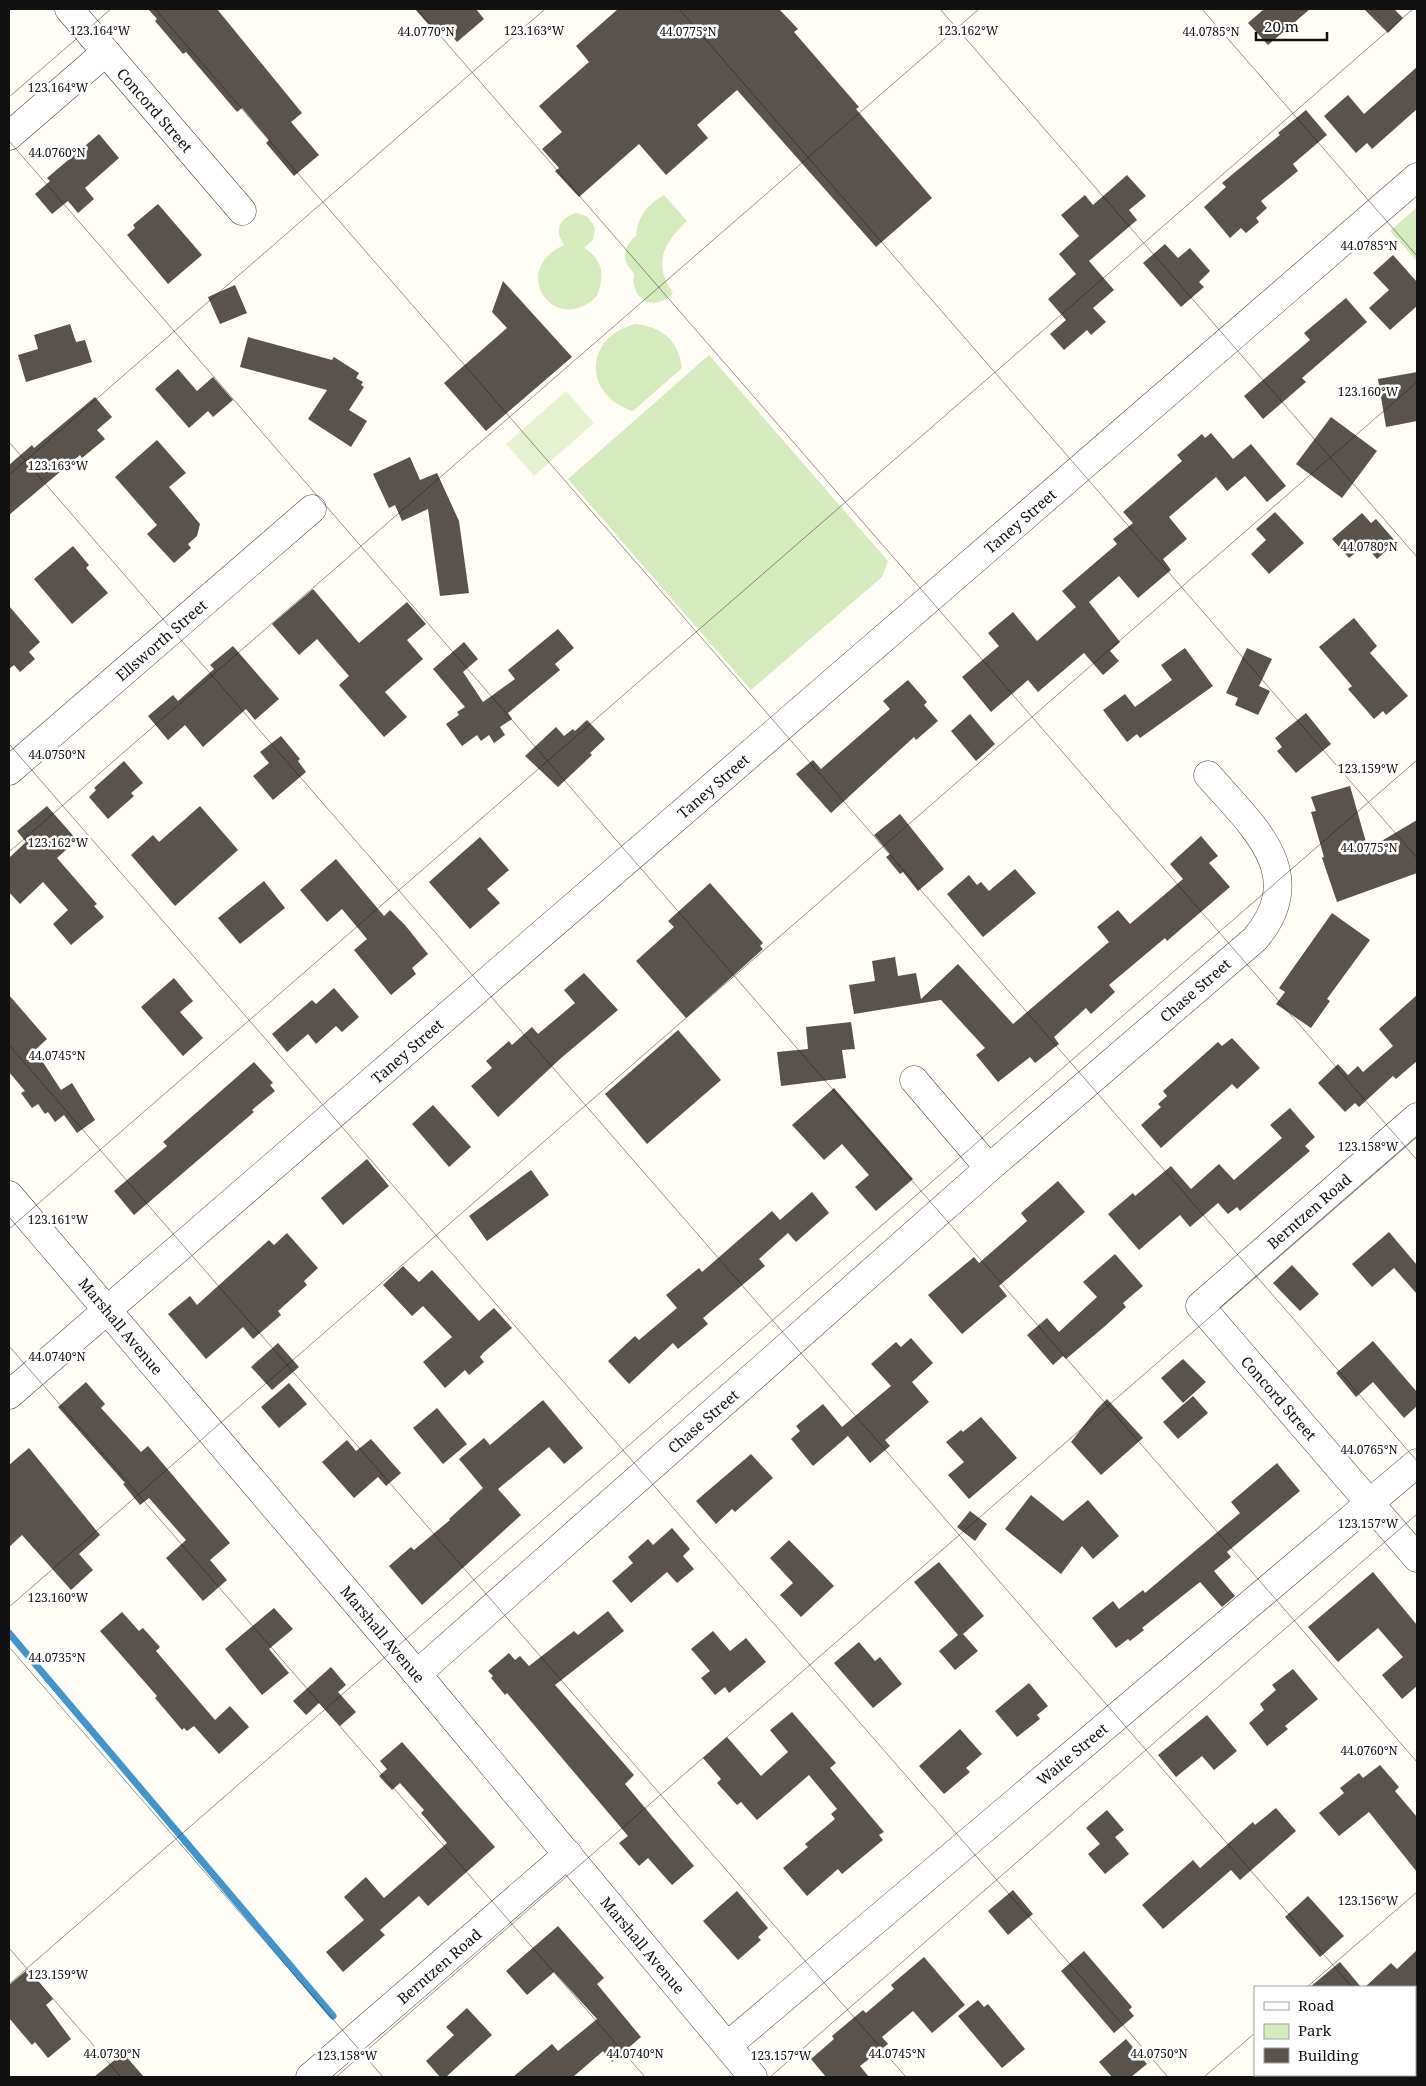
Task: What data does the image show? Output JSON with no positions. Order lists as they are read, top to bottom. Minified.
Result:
{"streets":{"street":["Concord Street","Taney Street","Ellsworth Street","Chase Street","Berntzen Road","Marshall Avenue","Waite Street"]},"crossings":[["Concord Street","Berntzen Road"],["Concord Street","Waite Street"],["Taney Street","Marshall Avenue"],["Chase Street","Marshall Avenue"],["Berntzen Road","Marshall Avenue"],["Marshall Avenue","Waite Street"]],"legend":["Road","Park","Building"],"scale_bar":"20 m","coordinates":["123.164°W","123.163°W","123.162°W","44.0770°N","44.0775°N","44.0785°N","44.0760°N","123.160°W","44.0780°N","44.0750°N","123.159°W","44.0745°N","123.158°W","123.161°W","44.0740°N","44.0765°N","123.157°W","44.0735°N","123.156°W","44.0730°N"]}
